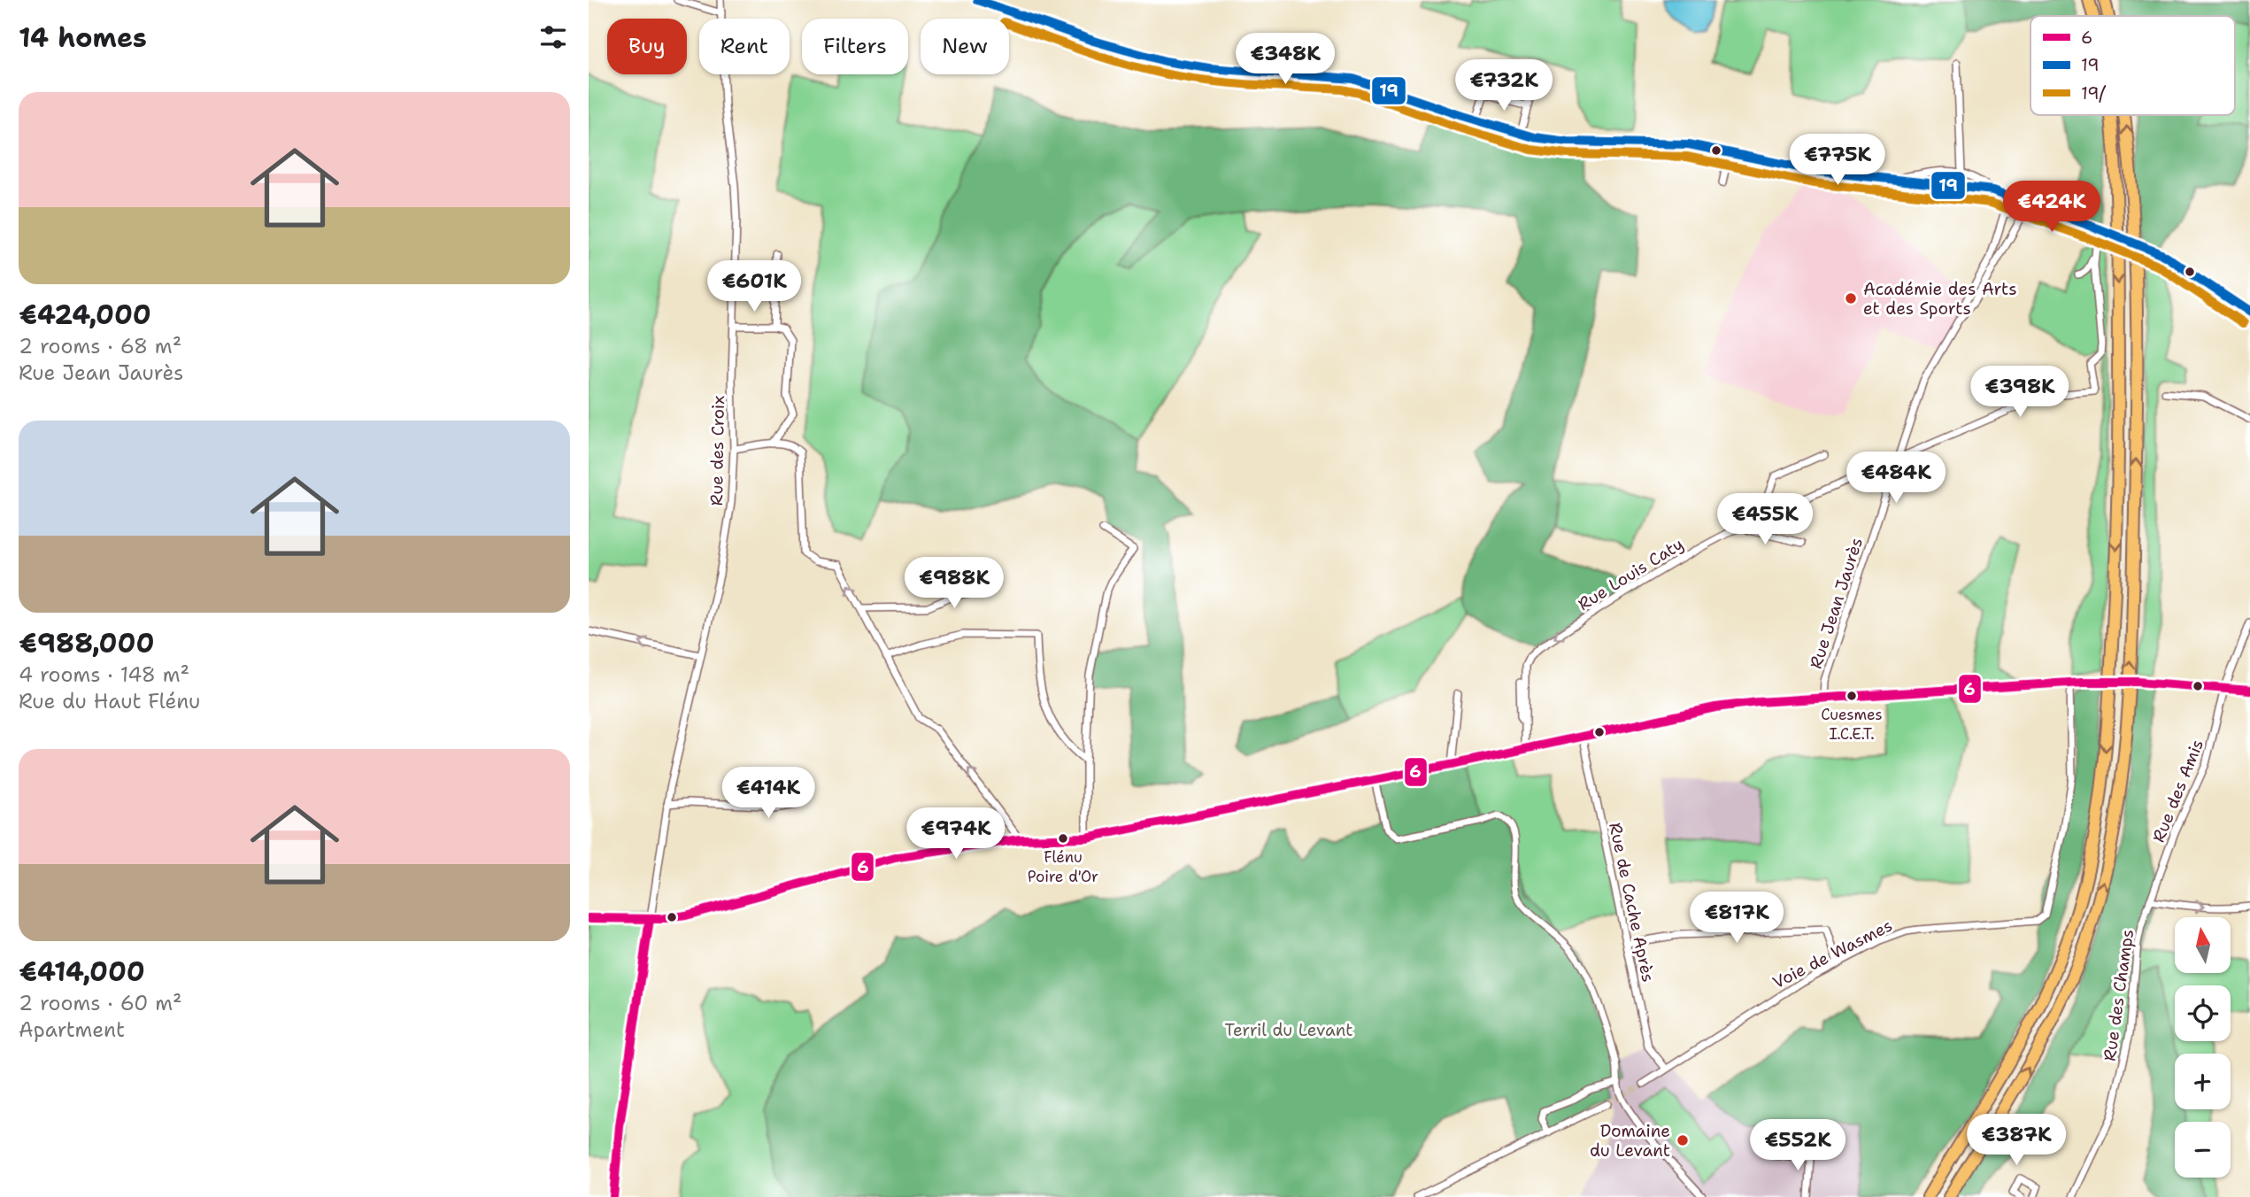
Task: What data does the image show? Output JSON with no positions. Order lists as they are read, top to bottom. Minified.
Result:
{"streets":{"street":["Rue des Croix","Rue Louis Caty","Rue Jean Jaurès","Rue des Amis","Rue de Cache Après","Voie de Wasmes","Rue des Champs"]},"crossings":[["Rue Louis Caty","Rue Jean Jaurès"],["Rue des Amis","Rue des Champs"],["Rue de Cache Après","Voie de Wasmes"]],"parks":["Terril du Levant"],"places":["Académie des Arts et des Sports","Cuesmes I.C.E.T.","Flénu Poire d'Or","Domaine du Levant"],"lines":["transit line 19","transit line 19/","transit line 6"],"legend":["6","19","19/"],"north":"top","page":{"heading":"14 homes","chip":["Buy","Rent","Filters","New"],"price":["€348K","€732K","€775K","€424K","€601K","€398K","€484K","€455K","€988K","€414K","€974K","€817K","€387K","€552K"],"list":[{"name":"€424,000","note":"2 rooms · 68 m² · Rue Jean Jaurès"},{"name":"€988,000","note":"4 rooms · 148 m² · Rue du Haut Flénu"},{"name":"€414,000","note":"2 rooms · 60 m² · Apartment"}],"map_buttons":["+","−"]}}
